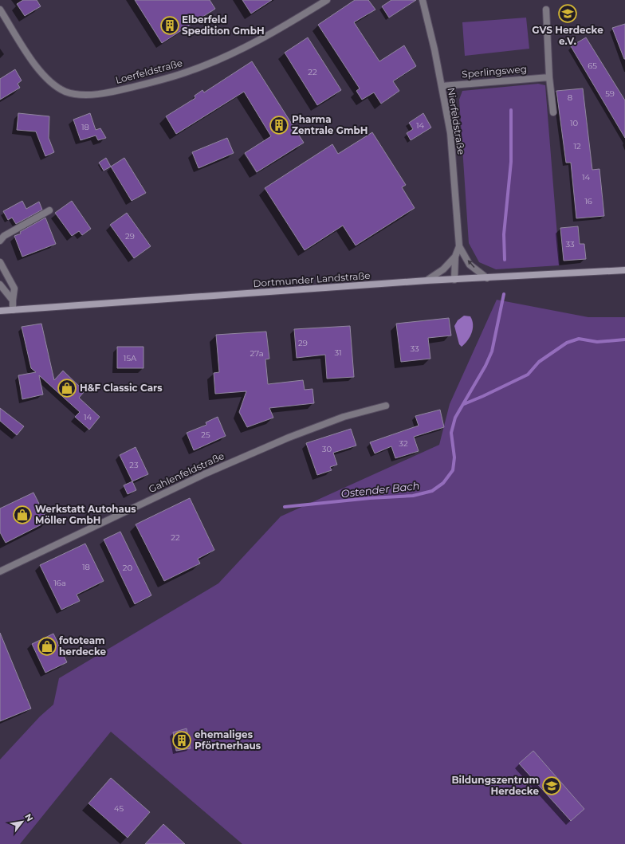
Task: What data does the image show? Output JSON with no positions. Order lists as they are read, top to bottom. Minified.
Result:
{"streets":{"main road":["Dortmunder Landstraße"],"street":["Loerfeldstraße","Sperlingsweg","Nierfeldstraße","Gahlenfeldstraße"]},"crossings":[["Sperlingsweg","Nierfeldstraße"],["Nierfeldstraße","Dortmunder Landstraße"]],"water":["Ostender Bach"],"places":{"school or university":["GVS Herdecke e.V.","Bildungszentrum Herdecke"],"building":["Elberfeld Spedition GmbH","Pharma Zentrale GmbH","ehemaliges Pförtnerhaus"],"shop":["H&F Classic Cars","Werkstatt Autohaus Möller GmbH","fototeam herdecke"]},"house_numbers":["65","22","59","8","10","14","18","12","14","16","29","33","29","33","31","27a","15A","14","25","32","30","23","22","18","20","16a","45"],"north":"top right"}
